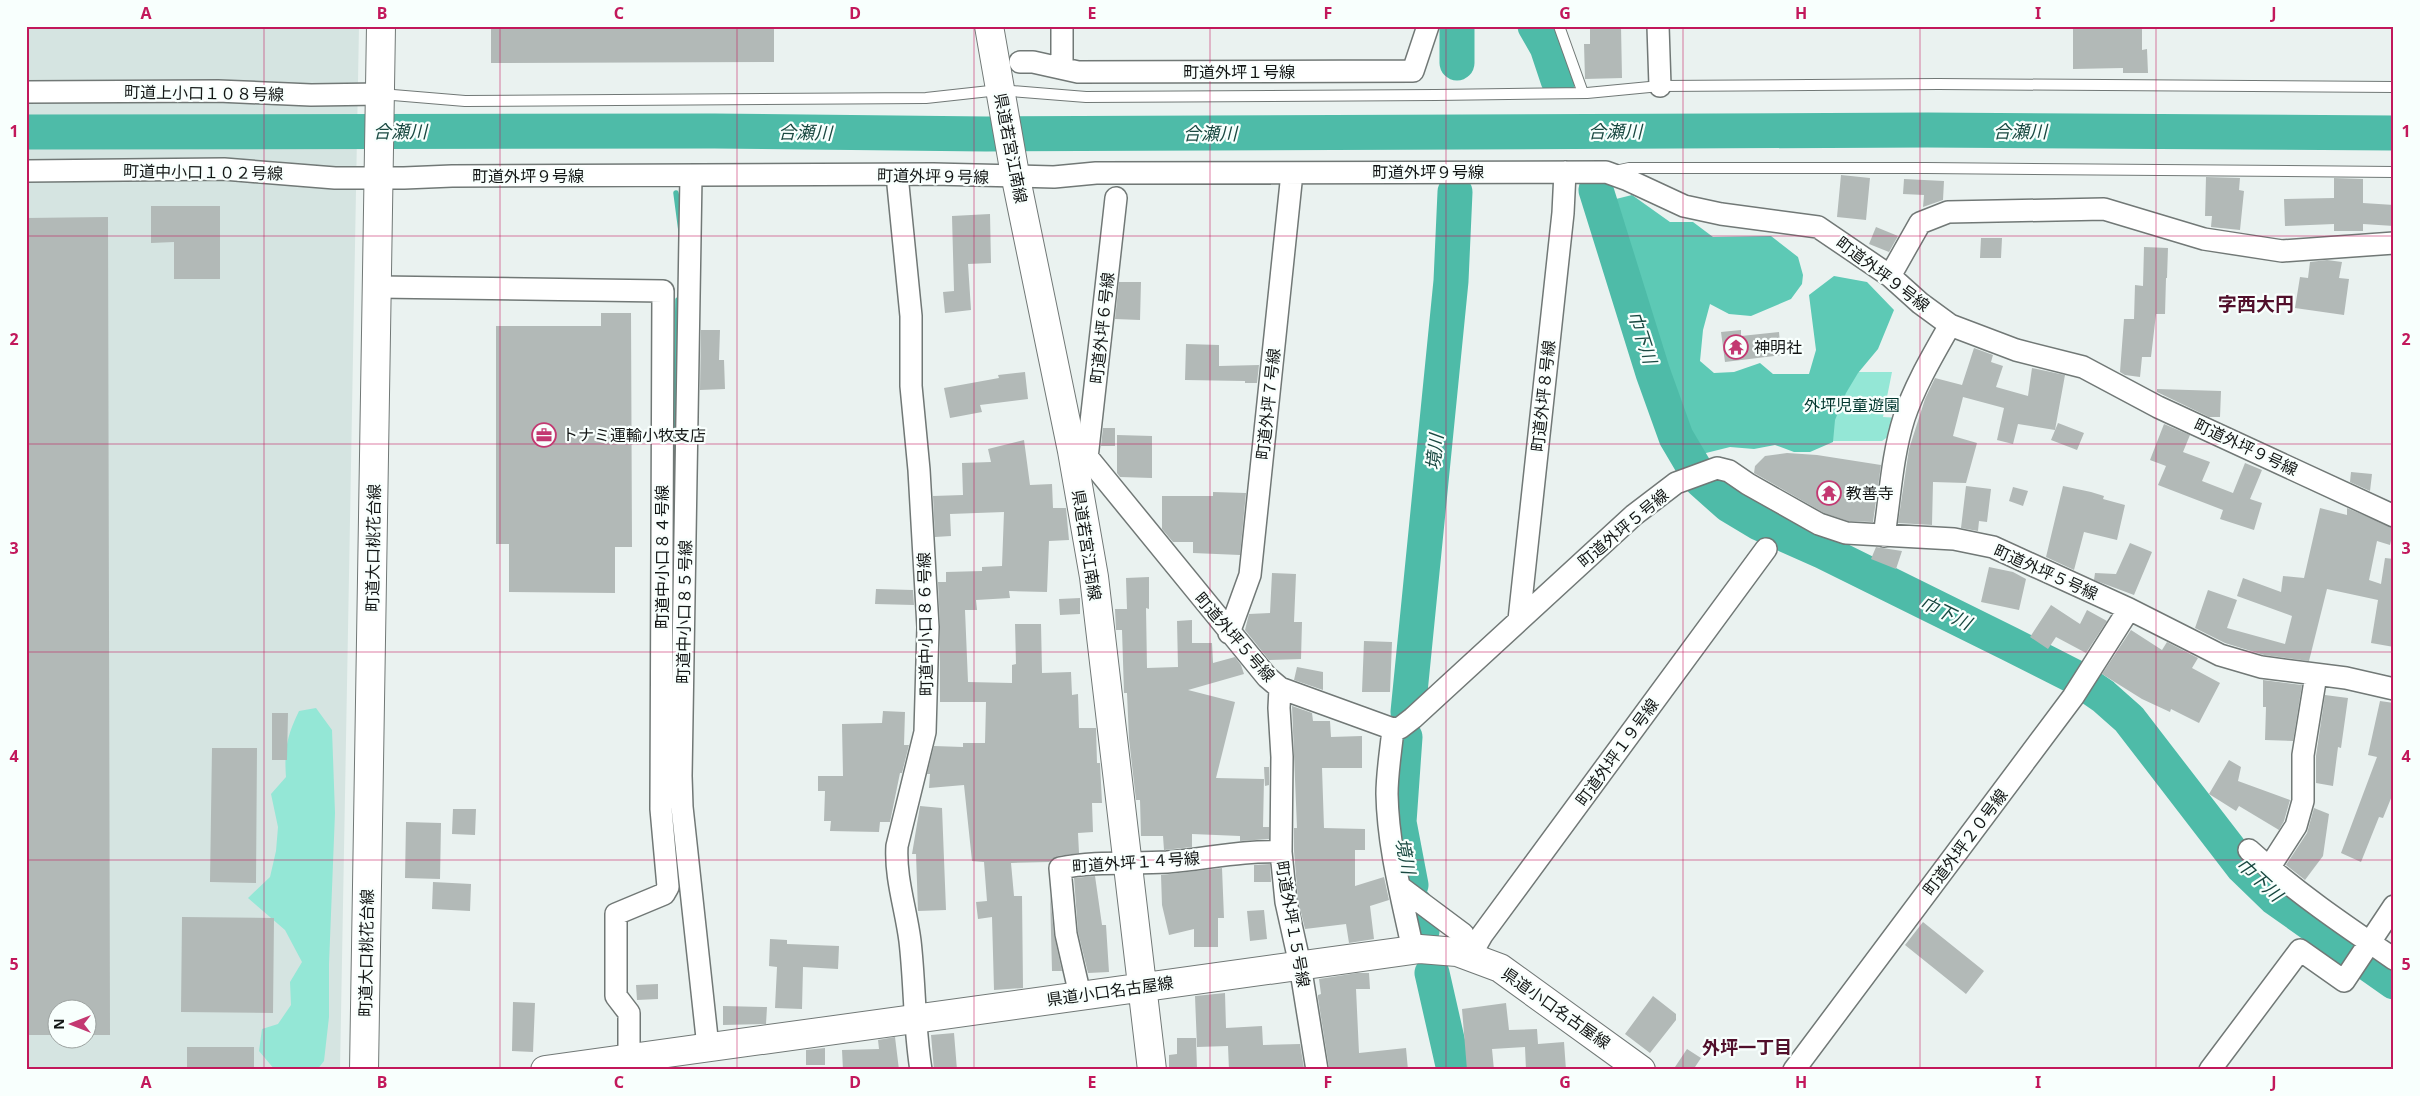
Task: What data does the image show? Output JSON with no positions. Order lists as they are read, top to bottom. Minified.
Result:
{"streets":{"main road":["県道若宮江南線","町道大口桃花台線","県道小口名古屋線"],"street":["町道外坪１号線","町道上小口１０８号線","町道中小口１０２号線","町道外坪９号線","町道外坪６号線","町道外坪８号線","町道外坪７号線","町道外坪５号線","町道中小口８４号線","町道中小口８５号線","町道中小口８６号線","町道外坪１９号線","町道外坪２０号線","町道外坪１４号線","町道外坪１５号線"]},"crossings":[["町道上小口１０８号線","町道大口桃花台線"],["県道若宮江南線","町道外坪９号線"],["県道若宮江南線","町道外坪６号線"],["県道若宮江南線","町道外坪５号線"],["県道若宮江南線","町道外坪１４号線"],["県道若宮江南線","県道小口名古屋線"],["町道中小口１０２号線","町道外坪９号線"],["町道中小口１０２号線","町道大口桃花台線"],["町道外坪９号線","町道外坪８号線"],["町道外坪９号線","町道外坪７号線"],["町道外坪９号線","町道大口桃花台線"],["町道外坪９号線","町道中小口８５号線"],["町道外坪９号線","町道中小口８６号線"],["町道外坪６号線","町道外坪５号線"],["町道外坪８号線","町道外坪５号線"],["町道外坪７号線","町道外坪５号線"],["町道外坪５号線","町道外坪２０号線"],["町道外坪５号線","町道外坪１５号線"],["町道大口桃花台線","町道中小口８４号線"],["町道中小口８４号線","県道小口名古屋線"],["町道中小口８５号線","県道小口名古屋線"],["町道中小口８６号線","県道小口名古屋線"],["町道外坪１９号線","県道小口名古屋線"],["町道外坪１４号線","町道外坪１５号線"],["町道外坪１４号線","県道小口名古屋線"],["町道外坪１５号線","県道小口名古屋線"]],"districts":["字西大円","外坪一丁目"],"water":["合瀬川","巾下川","境川"],"parks":["外坪児童遊園"],"places":{"temple":["神明社","教善寺"],"office":["トナミ運輸小牧支店"]},"north":"left","grid":{"columns":["A","B","C","D","E","F","G","H","I","J"],"rows":["1","2","3","4","5"]}}
